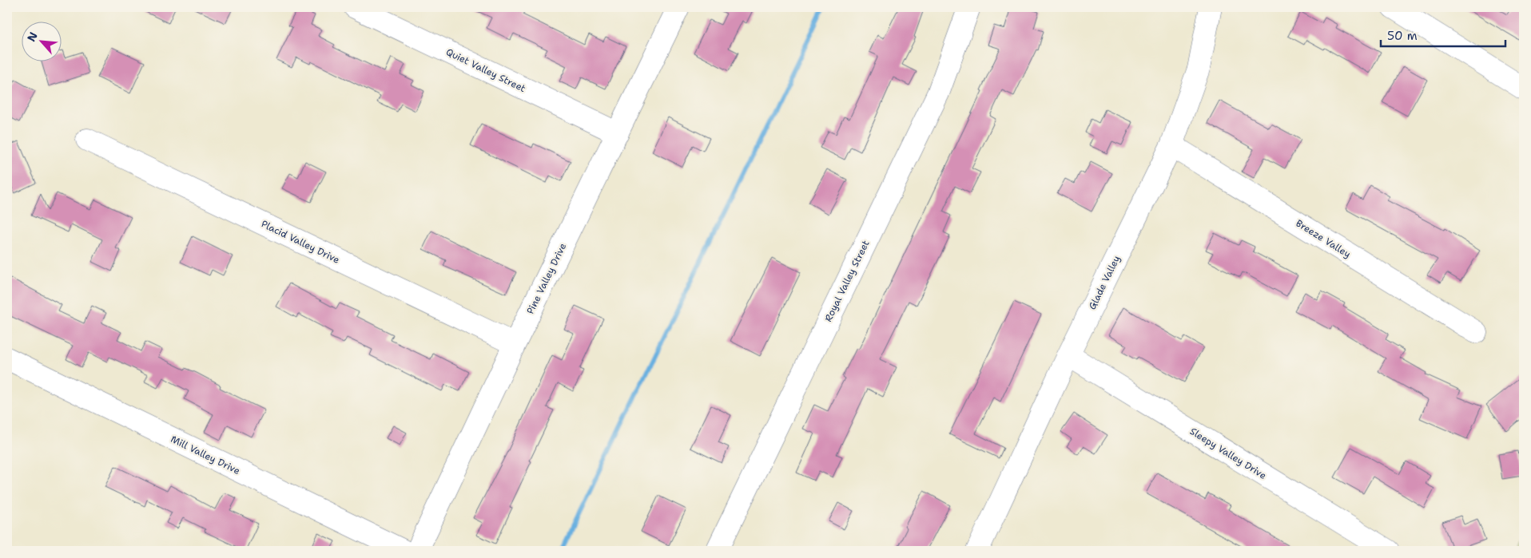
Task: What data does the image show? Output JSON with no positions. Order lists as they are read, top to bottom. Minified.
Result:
{"streets":{"street":["Quiet Valley Street","Breeze Valley","Placid Valley Drive","Pine Valley Drive","Royal Valley Street","Glade Valley","Sleepy Valley Drive","Mill Valley Drive"]},"crossings":[["Quiet Valley Street","Pine Valley Drive"],["Breeze Valley","Glade Valley"],["Placid Valley Drive","Pine Valley Drive"],["Glade Valley","Sleepy Valley Drive"]],"scale_bar":"50 m","north":"top left"}
